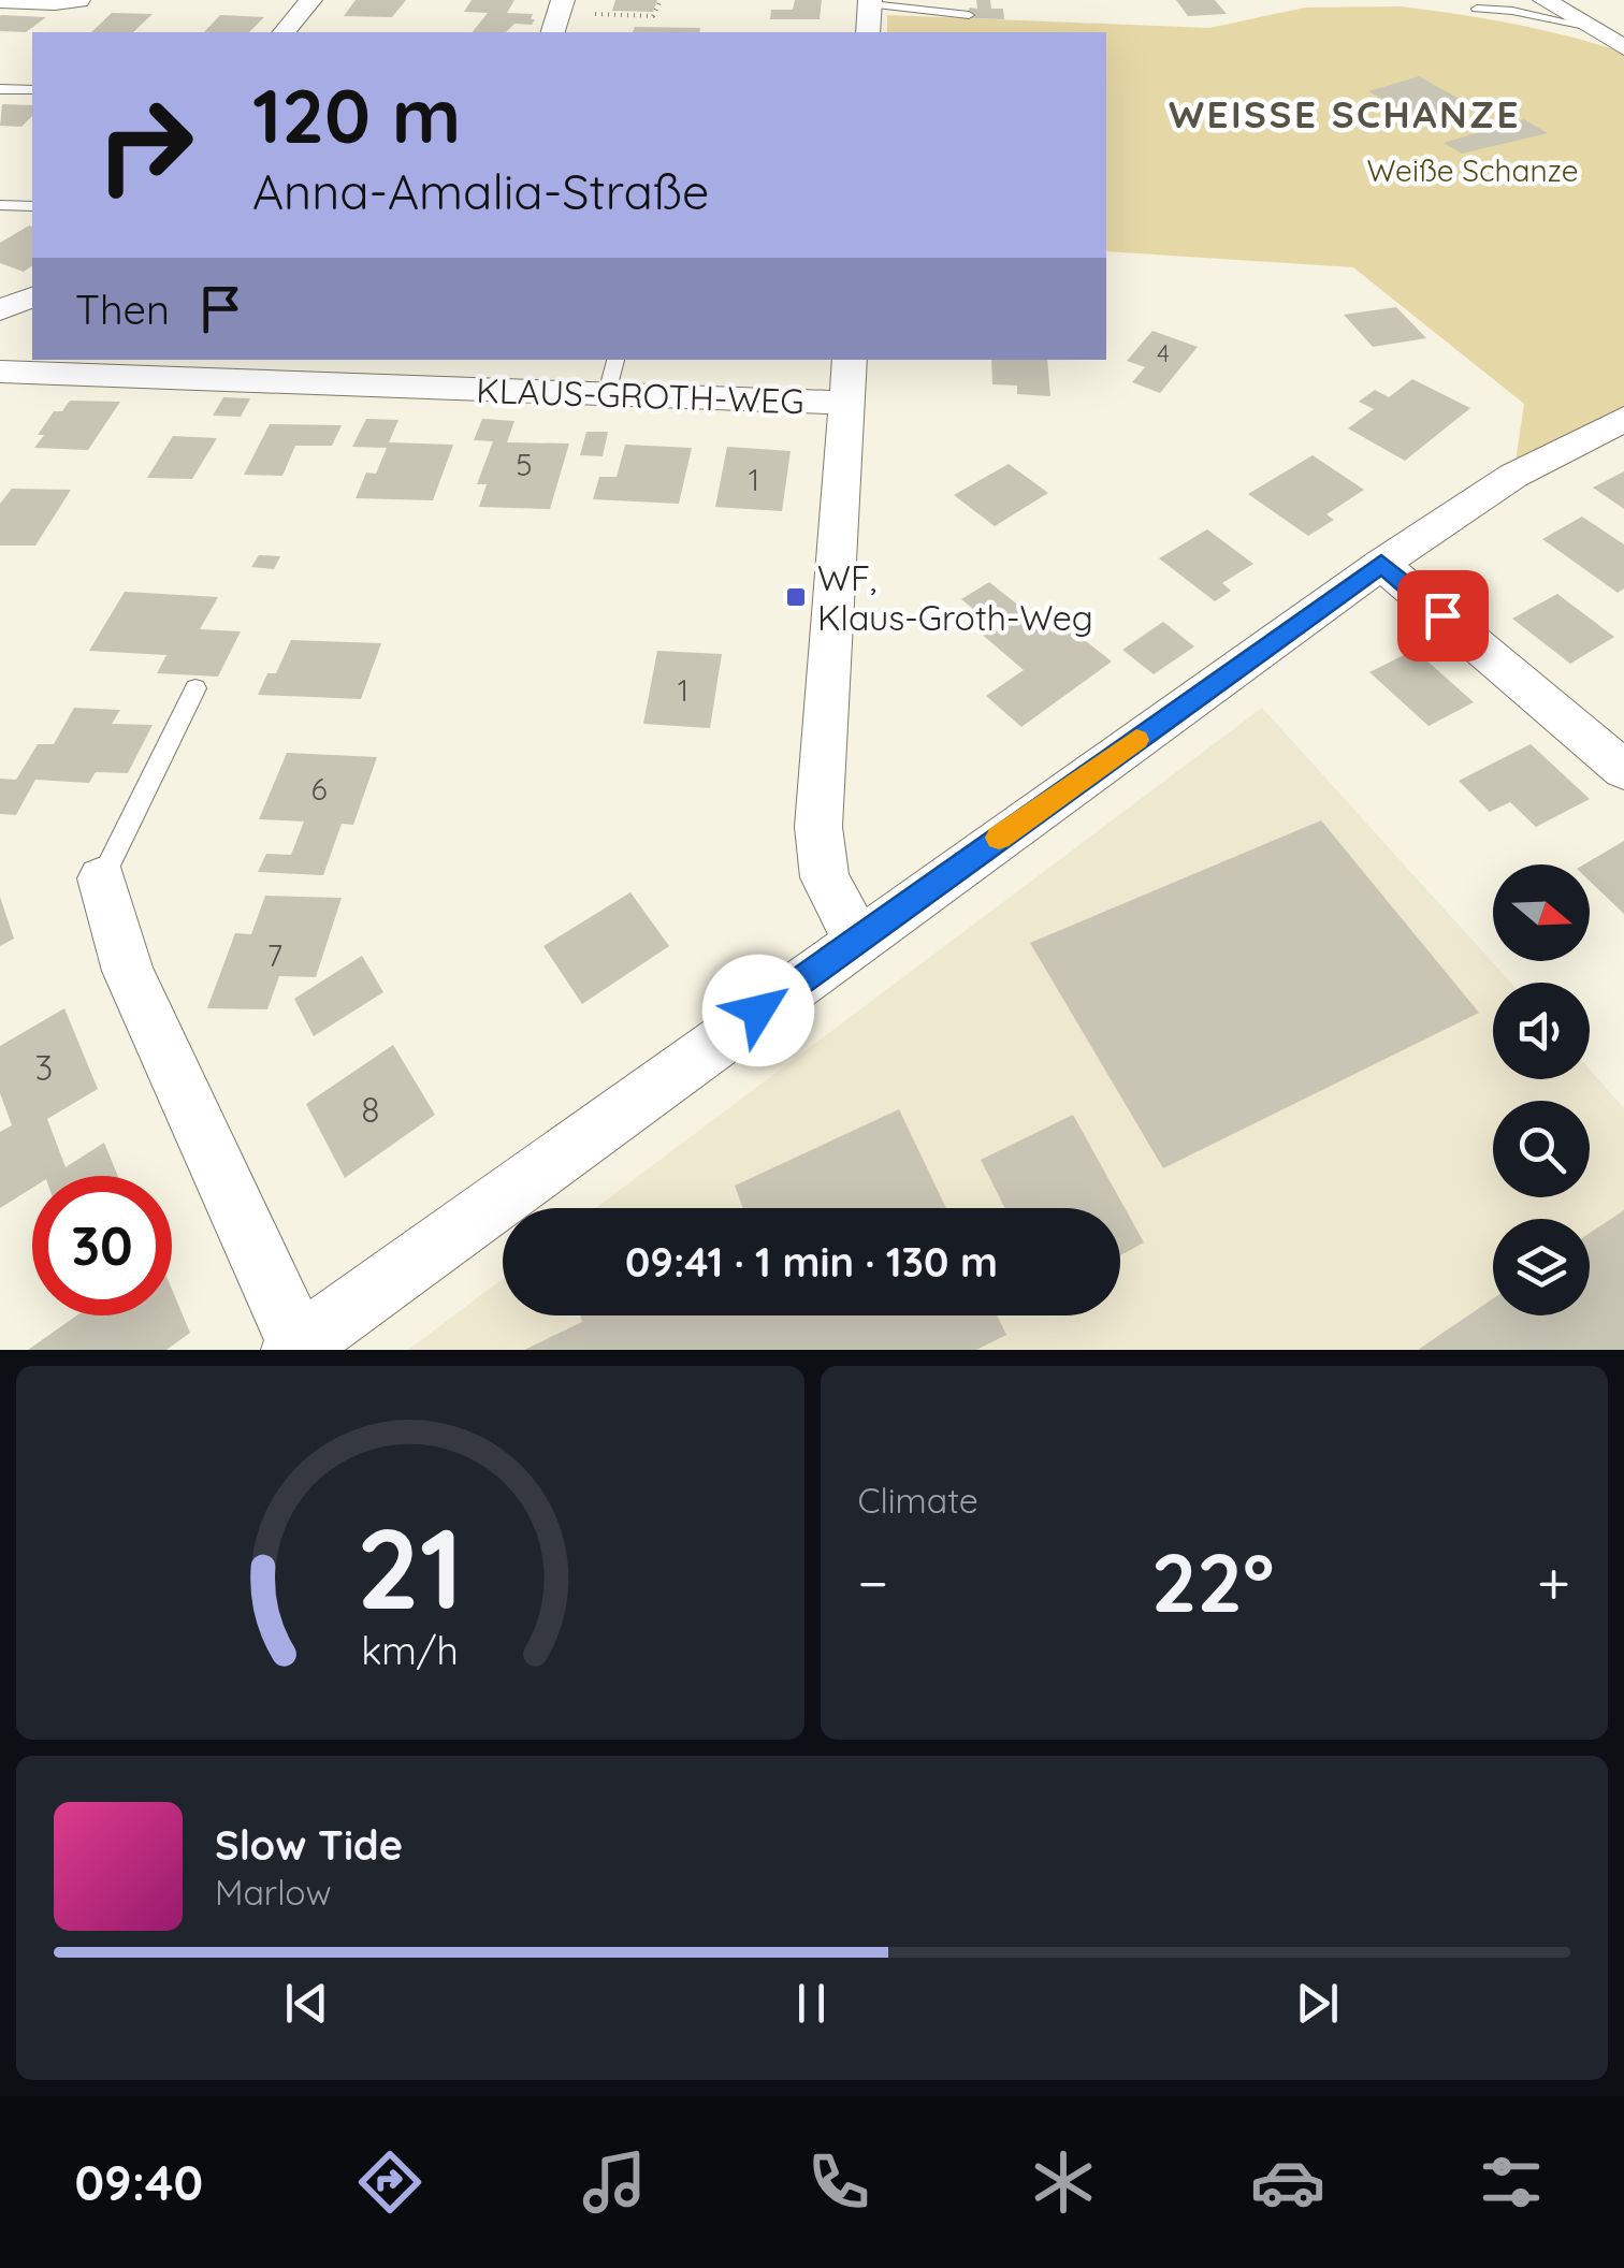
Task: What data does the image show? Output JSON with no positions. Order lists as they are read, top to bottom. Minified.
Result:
{"streets":{"street":["KLAUS-GROTH-WEG"]},"districts":["WEISSE SCHANZE"],"parks":["Weiße Schanze"],"places":{"transit":["WF, Klaus-Groth-Weg"]},"house_numbers":["4","5","1","1","6","7","3","8"],"north":"right","page":{"turn":["120 m","Anna-Amalia-Straße"],"then":"Then","limit":"30","trip":"09:41 · 1 min · 130 m","tile":"Climate","heat":["−","22°","+"],"song":["Slow Tide","Marlow"],"tabs":"09:40","gauge":["21","km/h"]}}
